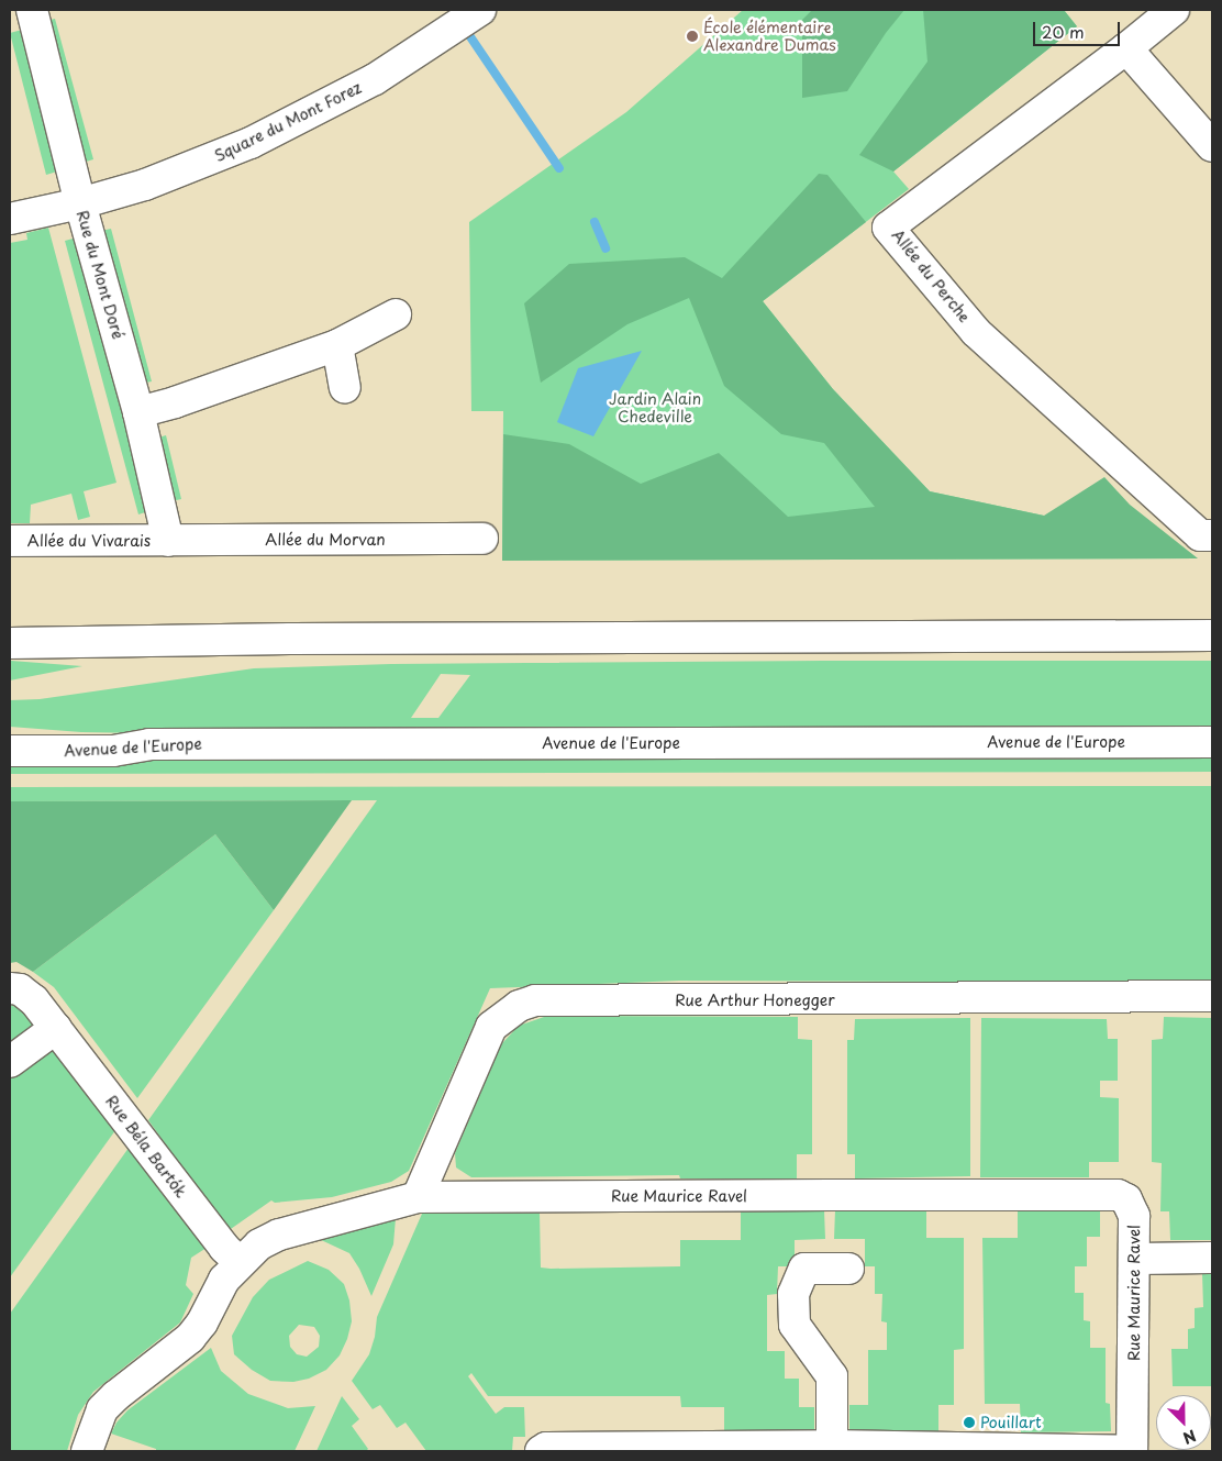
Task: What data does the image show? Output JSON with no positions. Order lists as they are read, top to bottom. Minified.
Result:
{"streets":{"street":["Square du Mont Forez","Rue du Mont Doré","Allée du Perche","Allée du Morvan","Allée du Vivarais","Avenue de l'Europe","Rue Arthur Honegger","Rue Béla Bartók","Rue Maurice Ravel"]},"crossings":[["Square du Mont Forez","Rue du Mont Doré"],["Rue du Mont Doré","Allée du Morvan"],["Rue du Mont Doré","Allée du Vivarais"],["Allée du Morvan","Allée du Vivarais"],["Rue Arthur Honegger","Rue Maurice Ravel"],["Rue Béla Bartók","Rue Maurice Ravel"]],"parks":["Jardin Alain Chedeville"],"places":["École élémentaire Alexandre Dumas","Pouillart"],"scale_bar":"20 m","north":"bottom right"}
